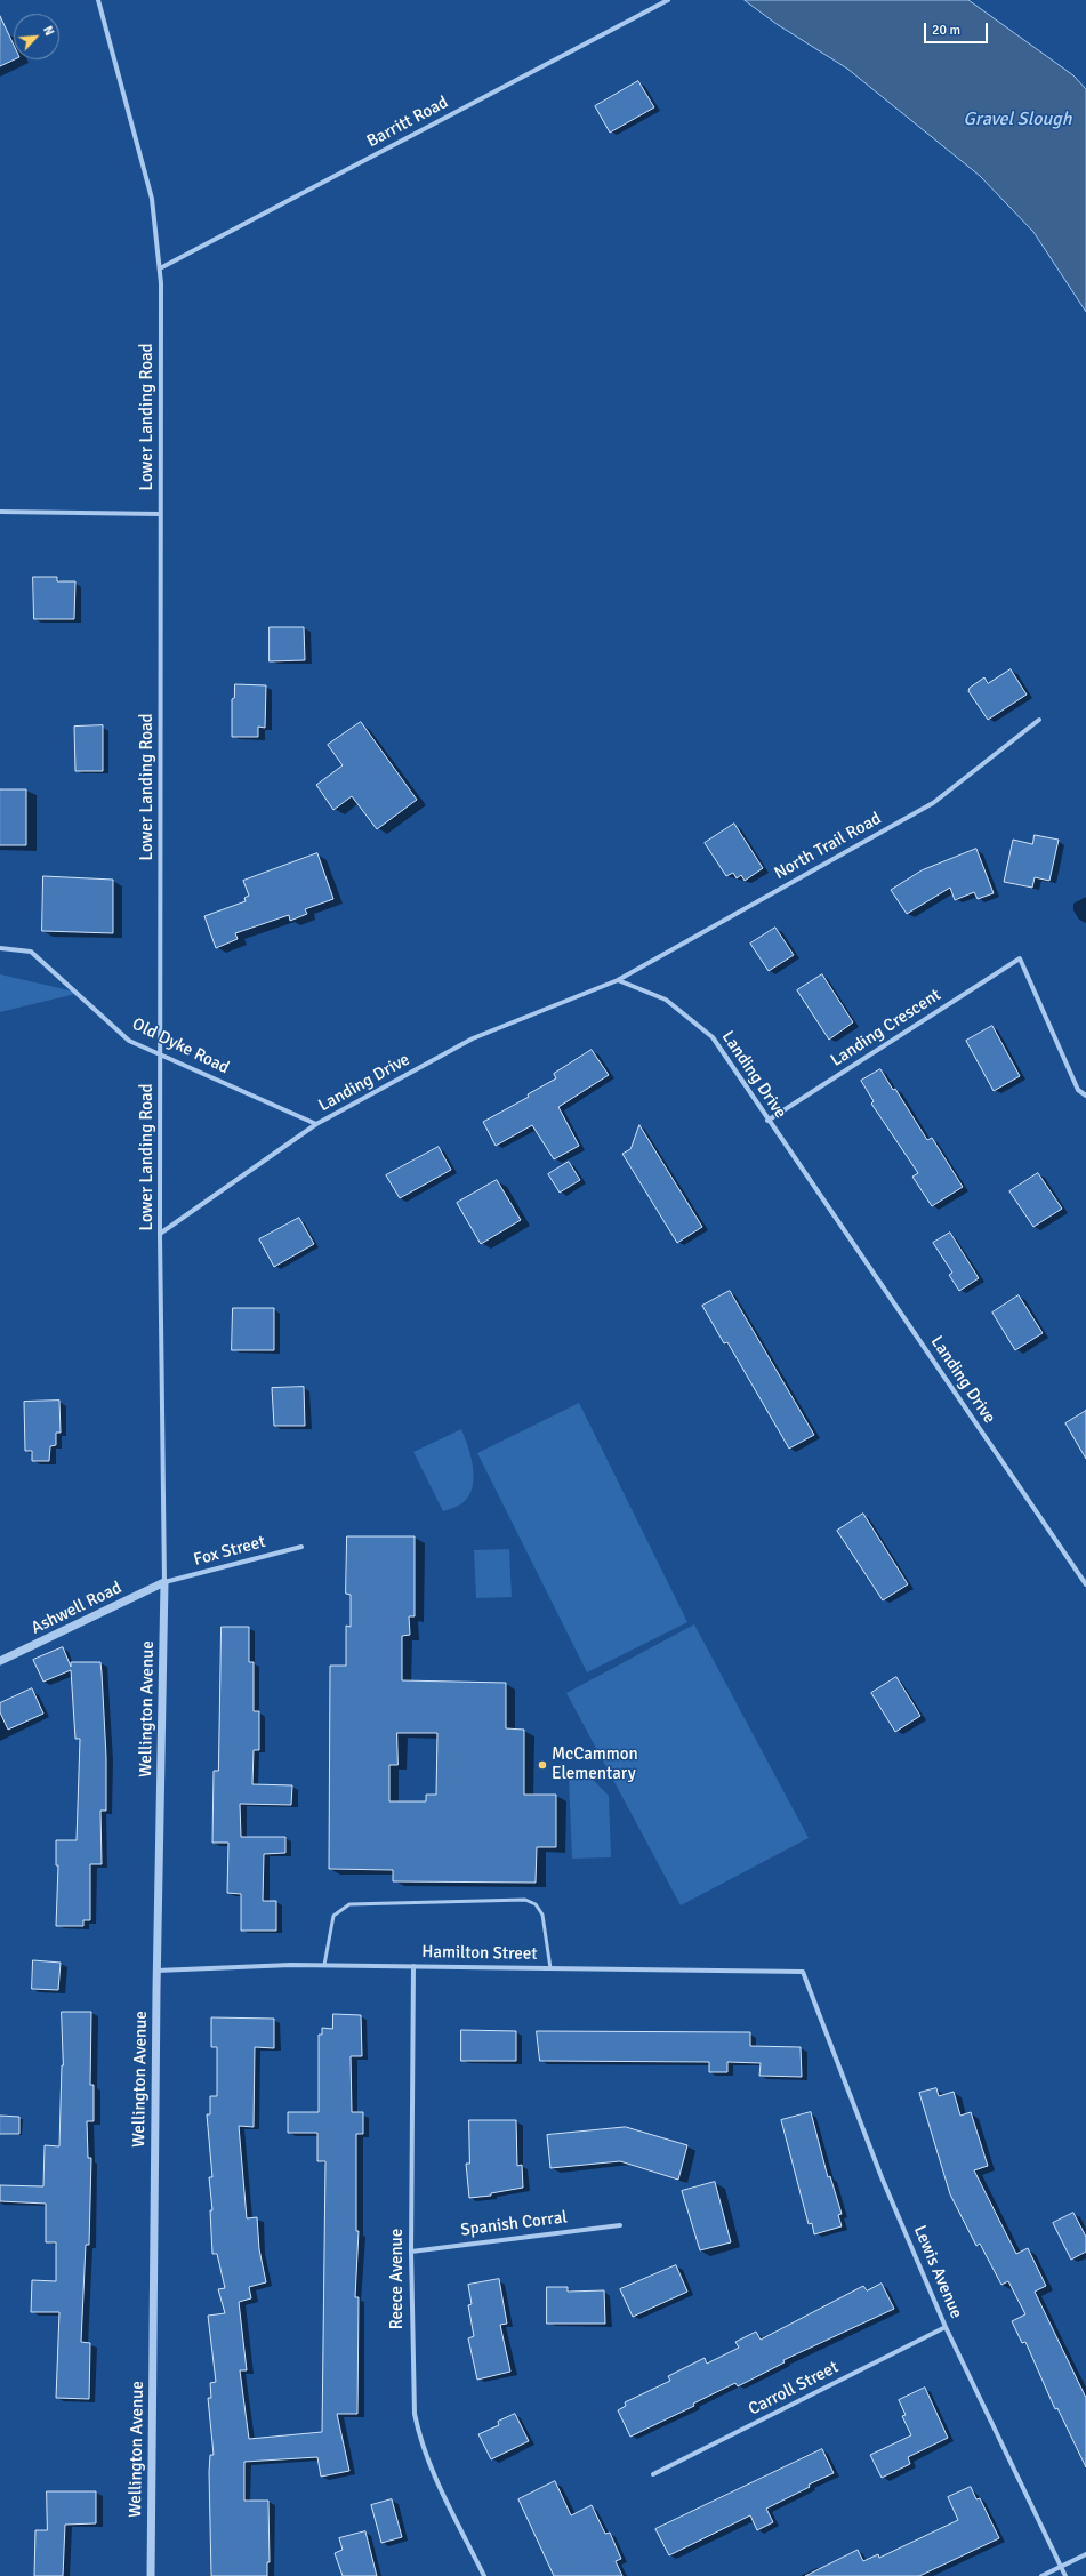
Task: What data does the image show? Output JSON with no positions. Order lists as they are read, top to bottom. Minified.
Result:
{"streets":{"street":["Barritt Road","Lower Landing Road","North Trail Road","Landing Crescent","Old Dyke Road","Landing Drive","Fox Street","Ashwell Road","Wellington Avenue","Hamilton Street","Spanish Corral","Lewis Avenue","Reece Avenue","Carroll Street"]},"crossings":[["Barritt Road","Lower Landing Road"],["Lower Landing Road","Old Dyke Road"],["Lower Landing Road","Landing Drive"],["Lower Landing Road","Fox Street"],["Lower Landing Road","Ashwell Road"],["Lower Landing Road","Wellington Avenue"],["North Trail Road","Landing Drive"],["Landing Crescent","Landing Drive"],["Old Dyke Road","Landing Drive"],["Fox Street","Ashwell Road"],["Fox Street","Wellington Avenue"],["Ashwell Road","Wellington Avenue"],["Wellington Avenue","Hamilton Street"],["Hamilton Street","Lewis Avenue"],["Hamilton Street","Reece Avenue"],["Spanish Corral","Reece Avenue"],["Lewis Avenue","Carroll Street"]],"water":["Gravel Slough"],"places":["McCammon Elementary"],"scale_bar":"20 m","north":"top right"}
